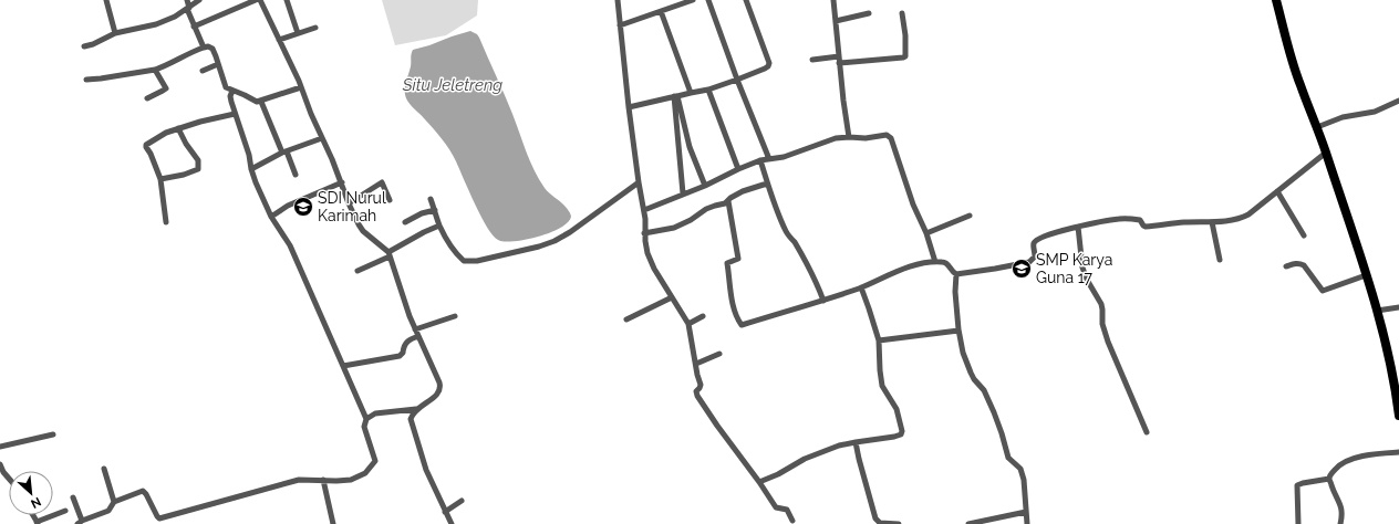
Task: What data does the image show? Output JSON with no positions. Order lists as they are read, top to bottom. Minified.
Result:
{"water":["Situ Jeletreng"],"places":{"school or university":["SDI Nurul Karimah","SMP Karya Guna 17"]},"north":"bottom right"}
